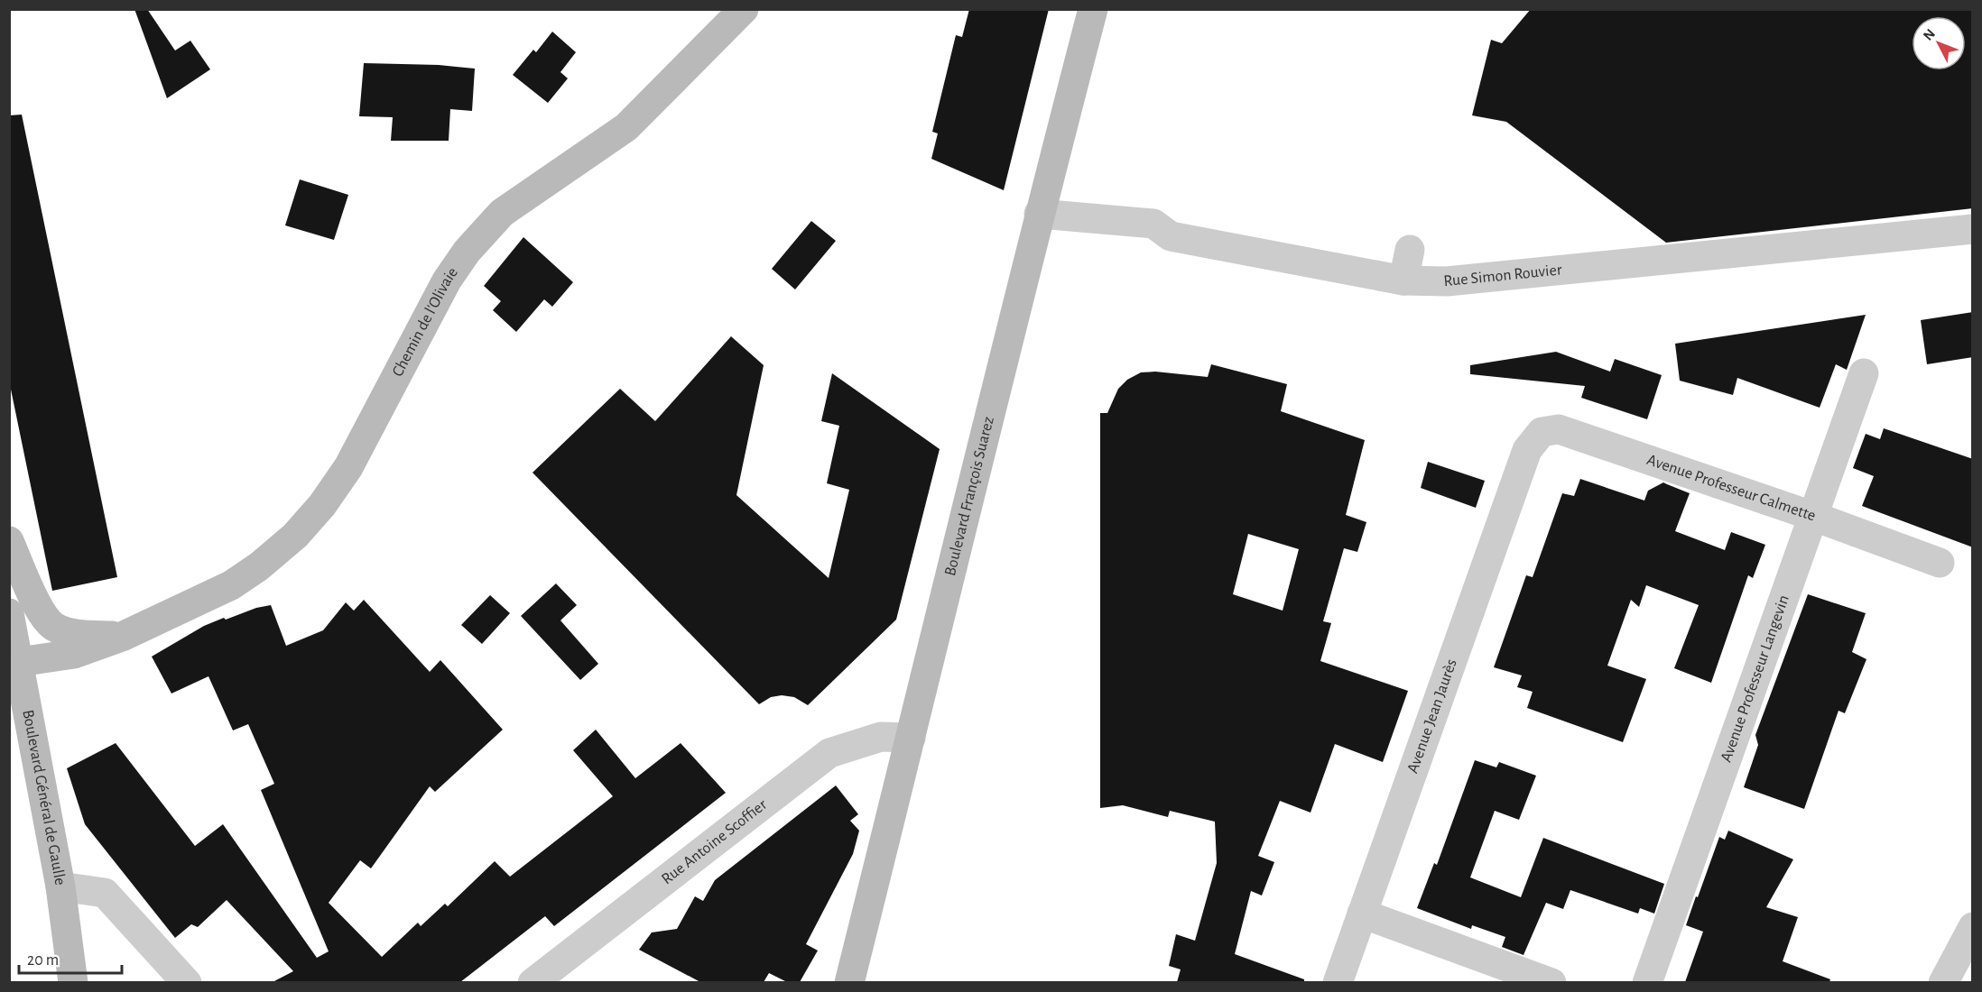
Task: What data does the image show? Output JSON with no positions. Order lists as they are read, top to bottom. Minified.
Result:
{"streets":{"street":["Rue Simon Rouvier","Chemin de l'Olivaie","Avenue Professeur Calmette","Boulevard François Suarez","Avenue Professeur Langevin","Avenue Jean Jaurès","Boulevard Général de Gaulle","Rue Antoine Scoffier"]},"crossings":[["Rue Simon Rouvier","Boulevard François Suarez"],["Chemin de l'Olivaie","Boulevard Général de Gaulle"],["Avenue Professeur Calmette","Avenue Professeur Langevin"],["Avenue Professeur Calmette","Avenue Jean Jaurès"],["Boulevard François Suarez","Rue Antoine Scoffier"]],"scale_bar":"20 m","north":"top left"}
